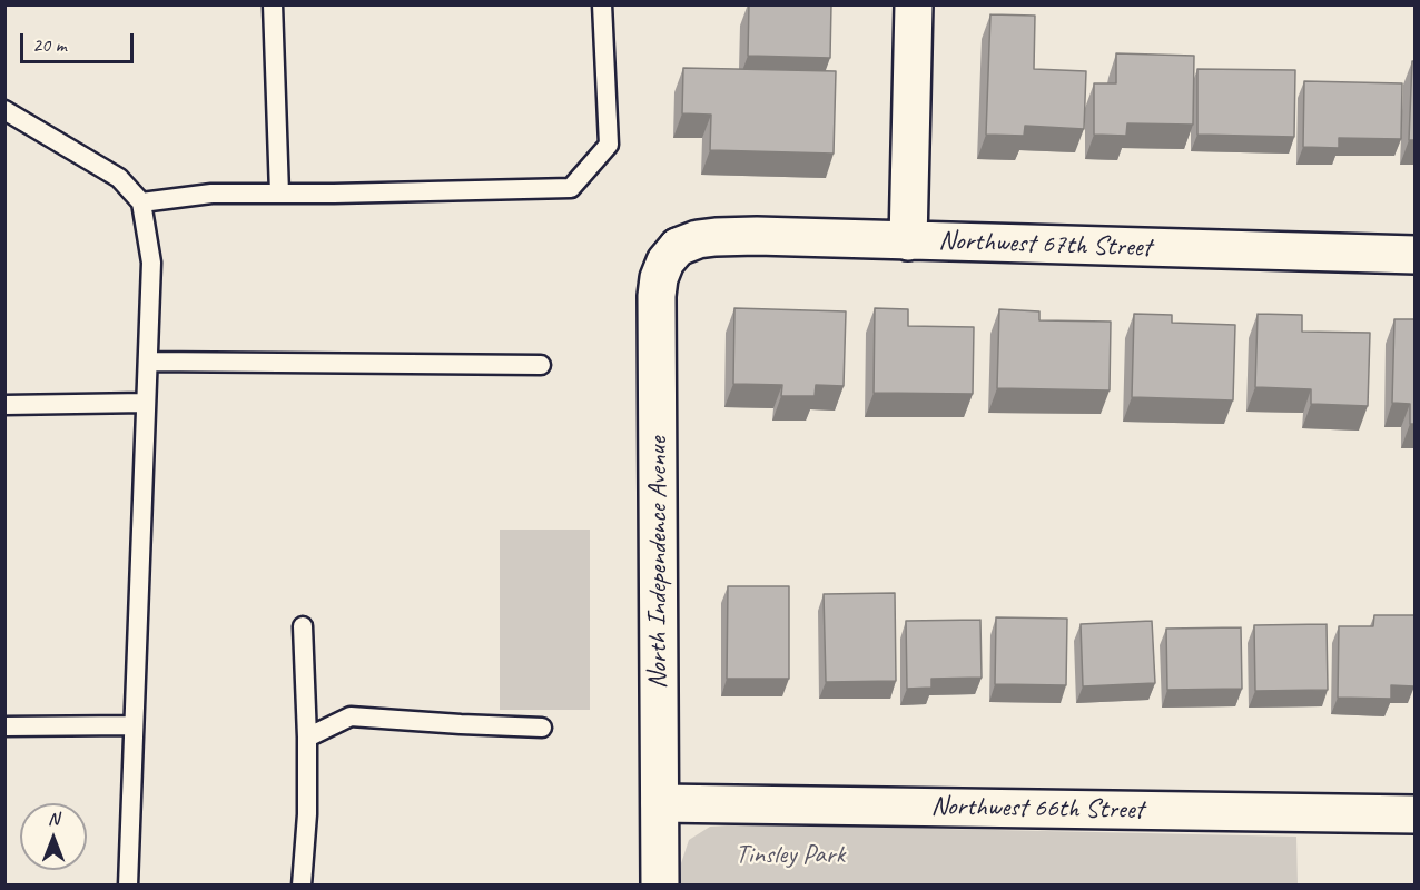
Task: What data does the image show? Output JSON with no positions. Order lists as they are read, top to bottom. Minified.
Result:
{"streets":{"street":["Northwest 67th Street","North Independence Avenue","Northwest 66th Street"]},"crossings":[["Northwest 67th Street","North Independence Avenue"],["North Independence Avenue","Northwest 66th Street"]],"parks":["Tinsley Park"],"scale_bar":"20 m","north":"top"}
